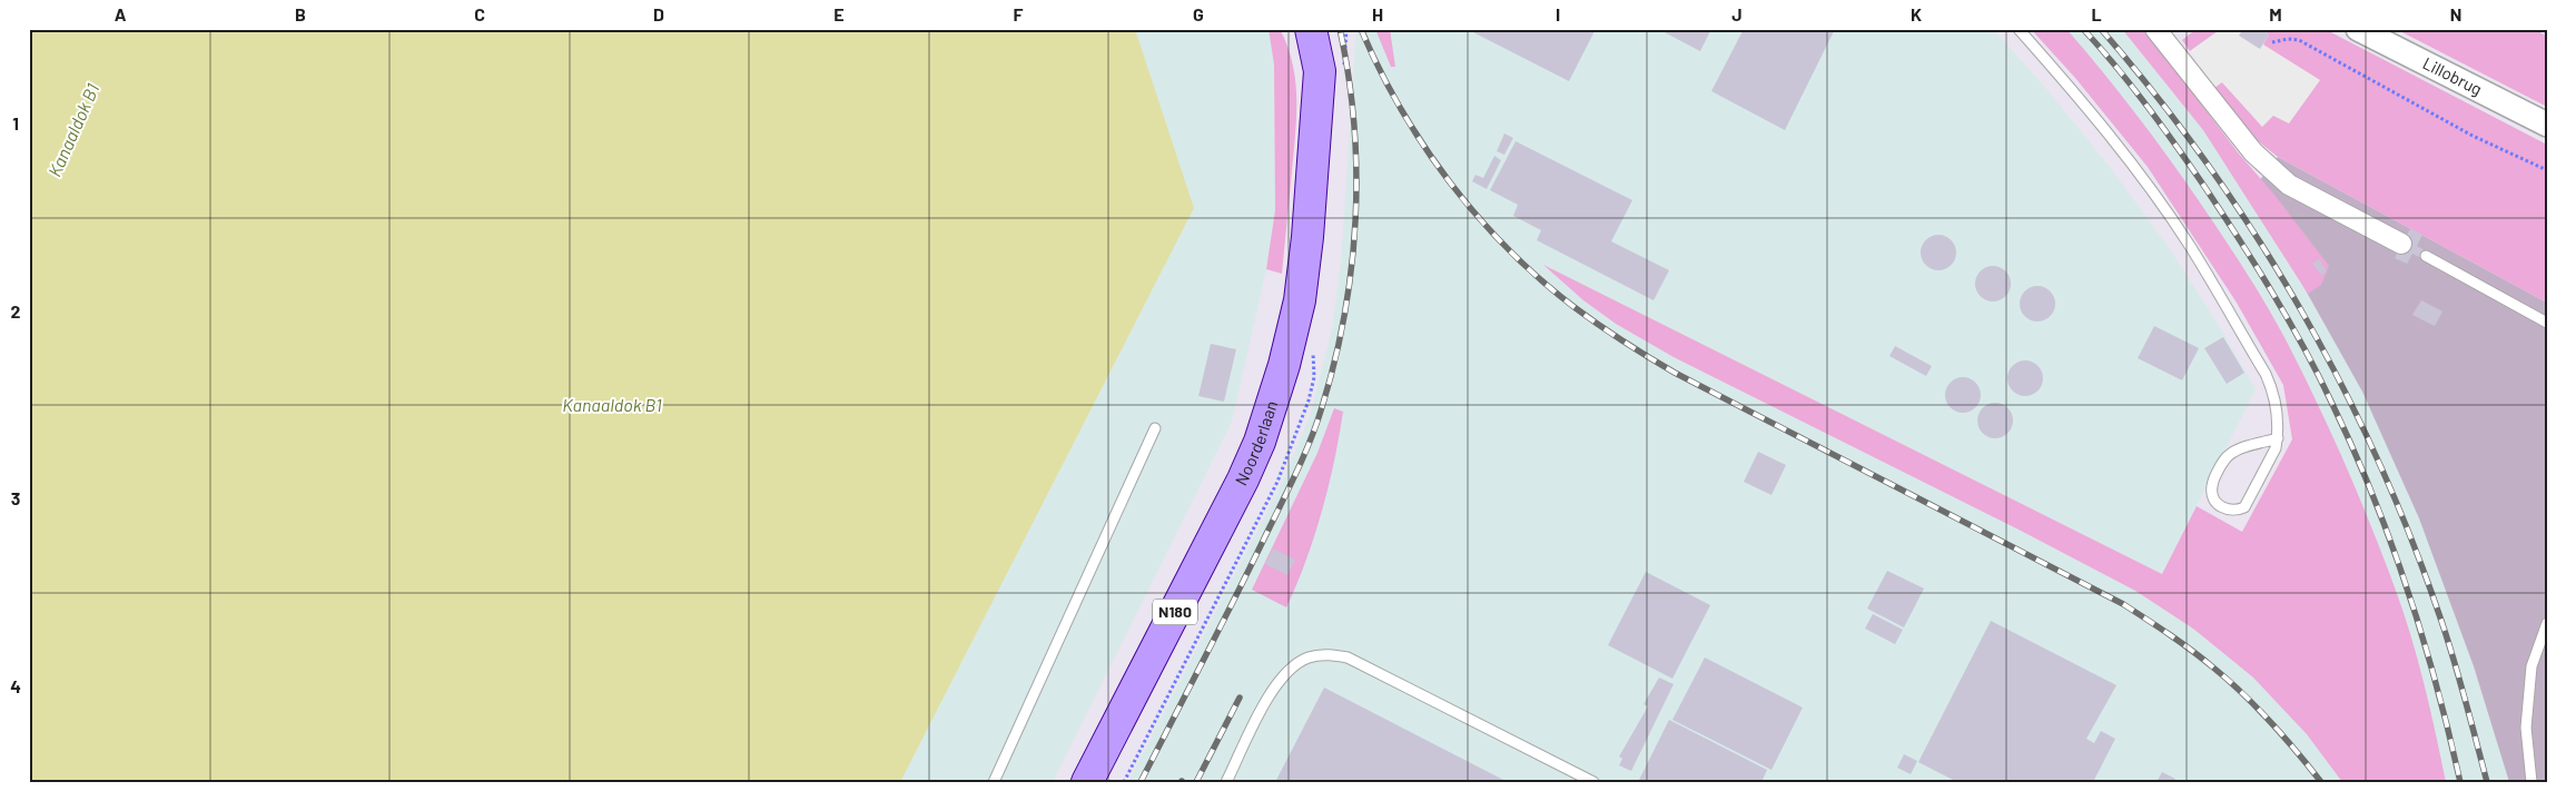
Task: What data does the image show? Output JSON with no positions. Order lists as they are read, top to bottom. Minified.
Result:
{"streets":{"main road":["Noorderlaan","N180"],"street":["Lillobrug"]},"crossings":[["Noorderlaan","N180"]],"water":["Kanaaldok B1"],"grid":{"columns":["A","B","C","D","E","F","G","H","I","J","K","L","M","N"],"rows":["1","2","3","4"]}}
